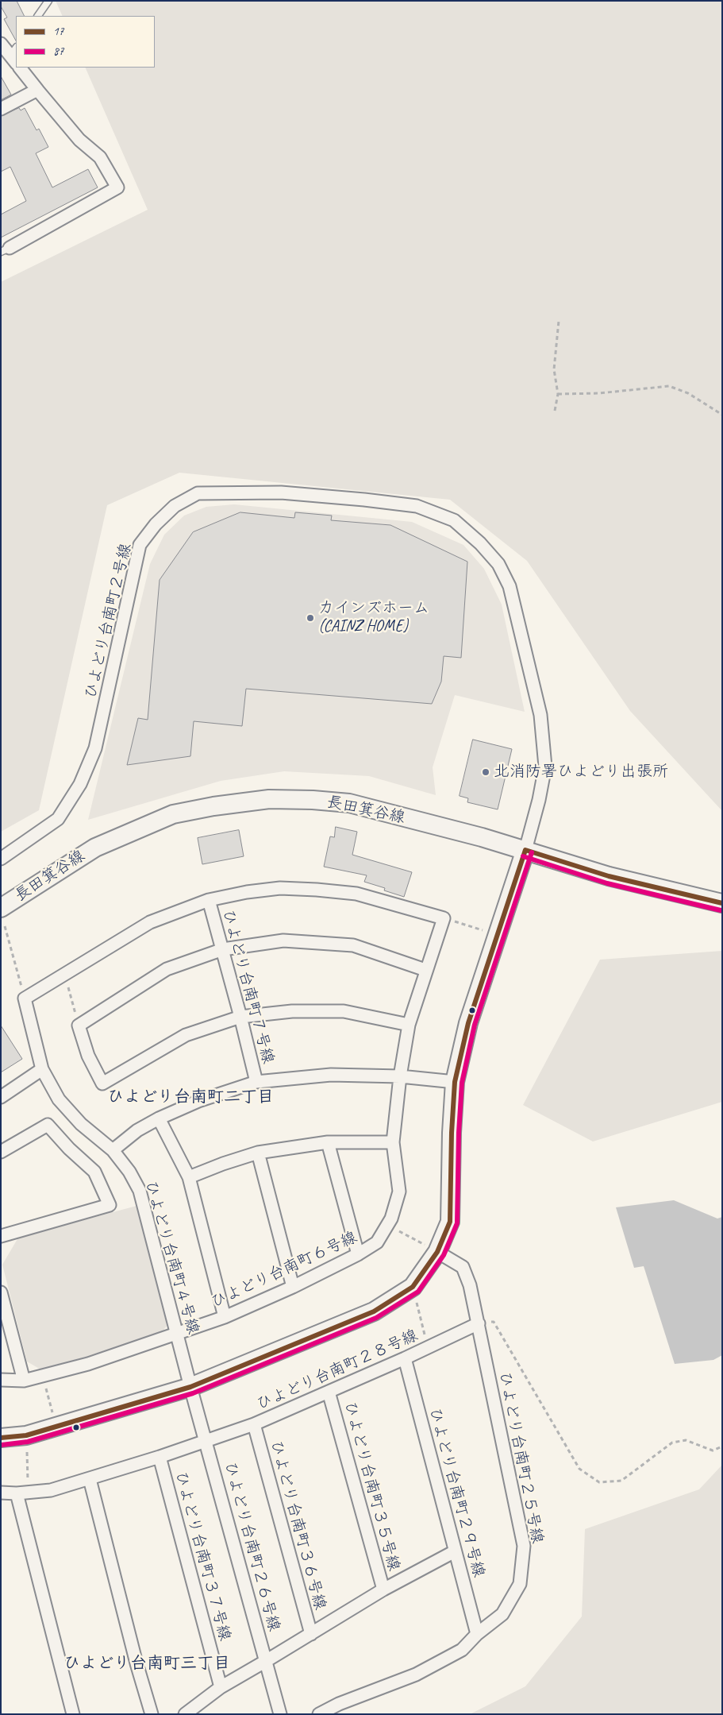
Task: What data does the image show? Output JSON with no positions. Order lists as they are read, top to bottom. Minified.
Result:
{"streets":{"street":["ひよどり台南町２号線","長田箕谷線","ひよどり台南町７号線","ひよどり台南町４号線","ひよどり台南町６号線","ひよどり台南町２８号線","ひよどり台南町２５号線","ひよどり台南町３５号線","ひよどり台南町２９号線","ひよどり台南町３６号線","ひよどり台南町２６号線","ひよどり台南町３７号線"]},"crossings":[["ひよどり台南町２号線","長田箕谷線"],["ひよどり台南町４号線","ひよどり台南町６号線"],["ひよどり台南町４号線","ひよどり台南町２６号線"],["ひよどり台南町２８号線","ひよどり台南町２５号線"],["ひよどり台南町２８号線","ひよどり台南町３５号線"],["ひよどり台南町２８号線","ひよどり台南町２９号線"],["ひよどり台南町２８号線","ひよどり台南町３６号線"],["ひよどり台南町２８号線","ひよどり台南町２６号線"],["ひよどり台南町２８号線","ひよどり台南町３７号線"],["ひよどり台南町２５号線","ひよどり台南町２９号線"]],"districts":["ひよどり台南町二丁目","ひよどり台南町三丁目"],"places":["カインズホーム (CAINZ HOME)","北消防署ひよどり出張所"],"lines":["transit line 17","transit line 87"],"legend":["17","87"]}
